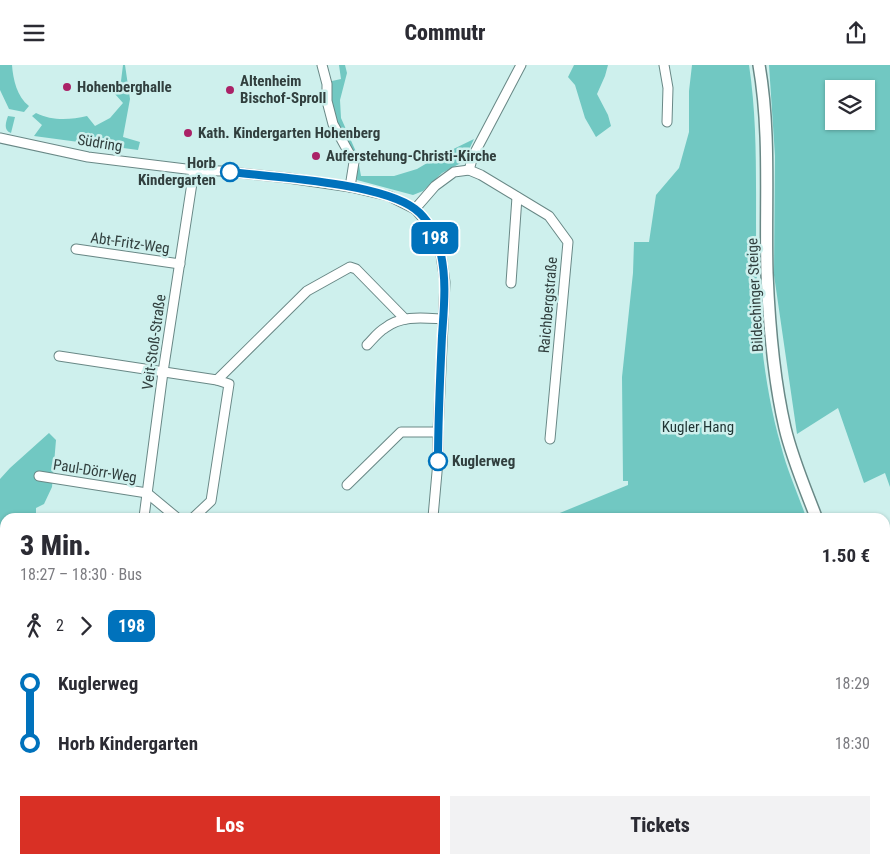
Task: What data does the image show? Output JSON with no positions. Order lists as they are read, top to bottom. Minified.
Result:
{"streets":{"street":["Südring","Abt-Fritz-Weg","Bildechinger Steige","Raichbergstraße","Veit-Stoß-Straße","Paul-Dörr-Weg"]},"crossings":[["Südring","Veit-Stoß-Straße"],["Abt-Fritz-Weg","Veit-Stoß-Straße"],["Veit-Stoß-Straße","Paul-Dörr-Weg"]],"parks":["Kugler Hang"],"places":["Hohenberghalle","Altenheim Bischof-Sproll","Kath. Kindergarten Hohenberg","Auferstehung-Christi-Kirche","Horb Kindergarten","Kuglerweg"],"lines":["bus line 198"],"page":{"header":"Commutr","on_map":"198","heading":["3 Min.","18:27 – 18:30 · Bus","1.50 €"],"legs":["2","198"],"list":[{"name":"Kuglerweg","value":"18:29"},{"name":"Horb Kindergarten","value":"18:30"}],"buttons":["Los","Tickets"]}}
